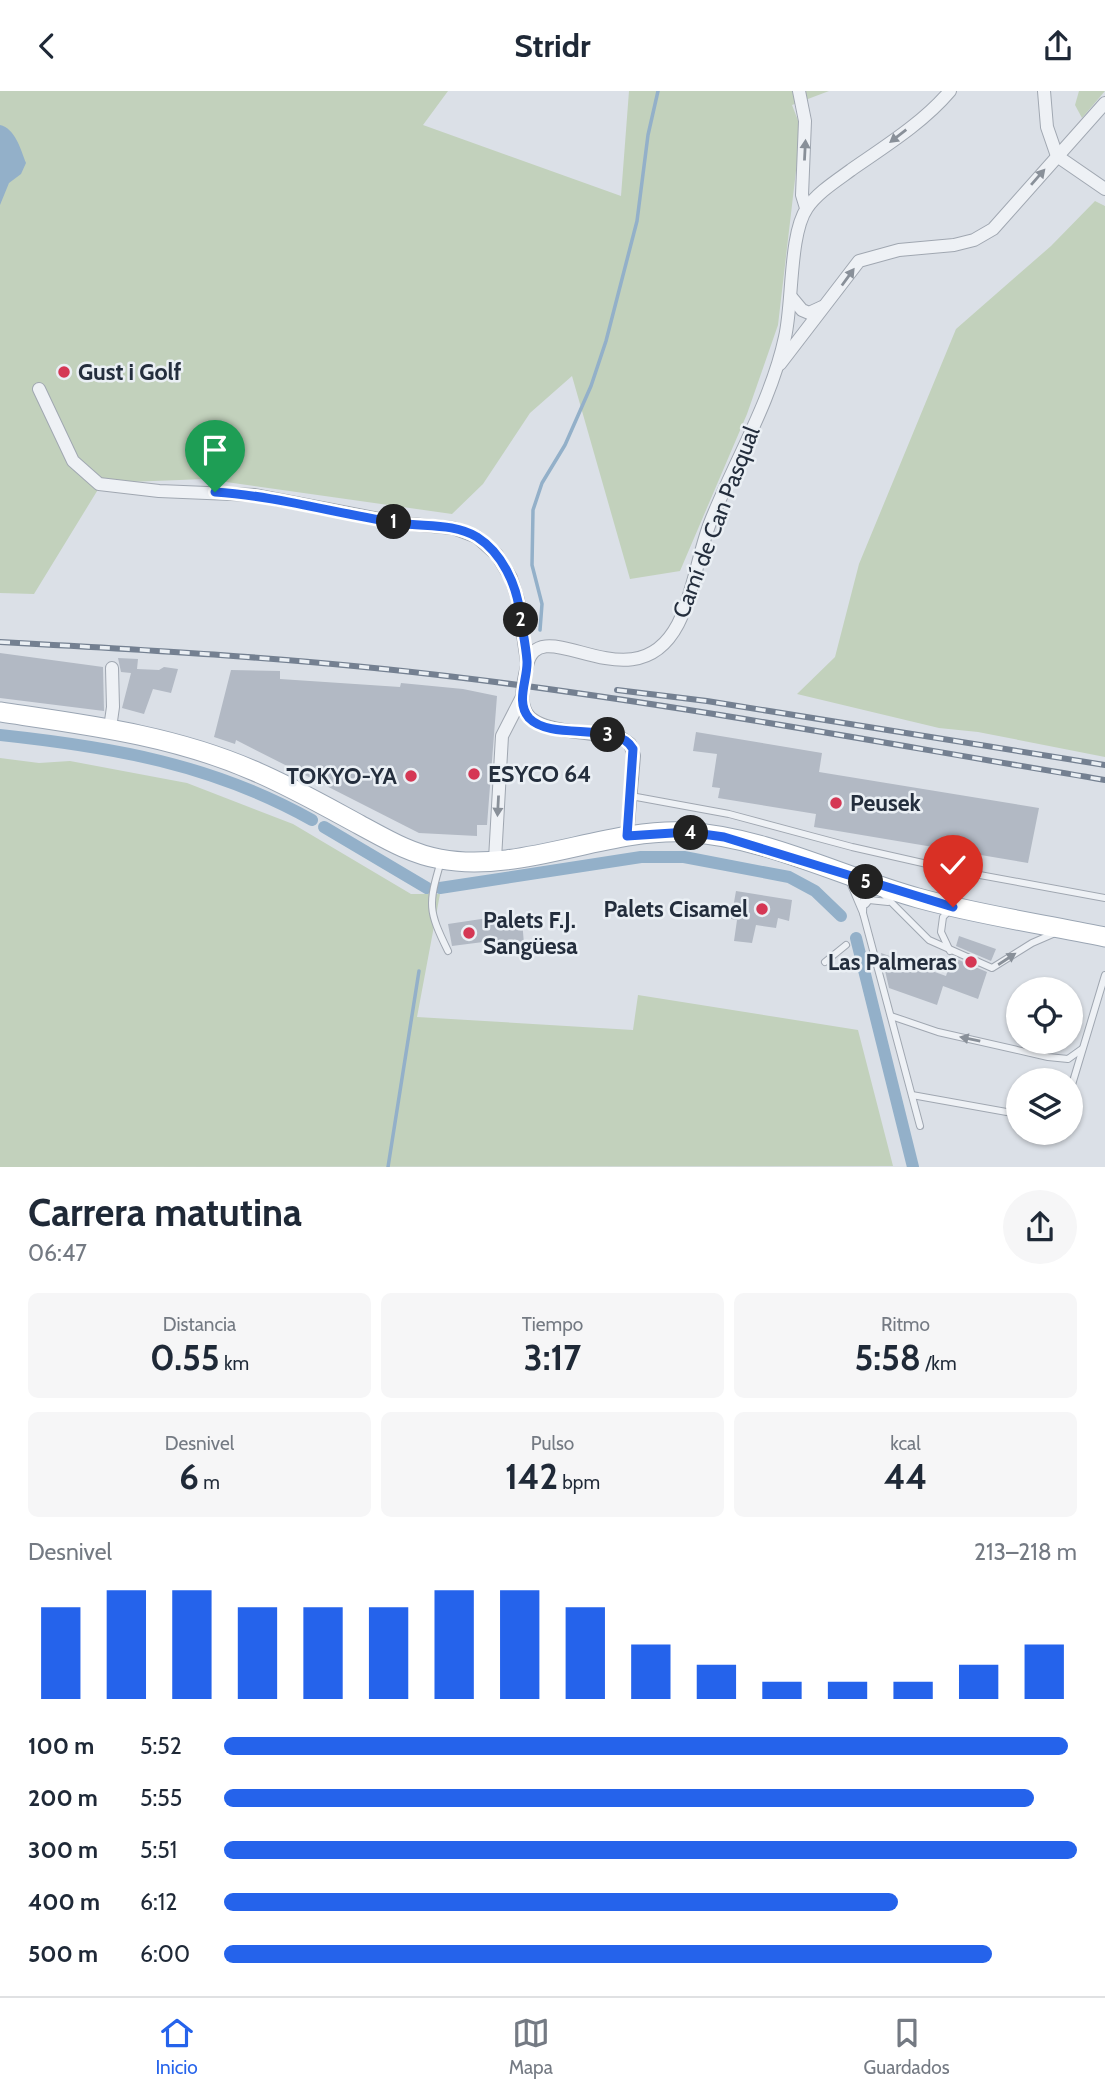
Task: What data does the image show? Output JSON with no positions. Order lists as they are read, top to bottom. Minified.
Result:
{"streets":{"street":["Camí de Can Pasqual"]},"places":["Gust i Golf","ESYCO 64","TOKYO-YA","Peusek","Palets Cisamel","Palets F.J. Sangüesa","Las Palmeras"],"page":{"header":"Stridr","pins":["1","2","3","4","5"],"heading":["Carrera matutina","06:47"],"stats":[["Distancia","0.55 km"],["Tiempo","3:17"],["Ritmo","5:58 /km"],["Desnivel","6 m"],["Pulso","142 bpm"],["kcal","44"]],"chart":["Desnivel","213–218 m"],"list":[{"name":"100 m","note":"5:52"},{"name":"200 m","note":"5:55"},{"name":"300 m","note":"5:51"},{"name":"400 m","note":"6:12"},{"name":"500 m","note":"6:00"}],"tabs":["Inicio","Mapa","Guardados"]}}
